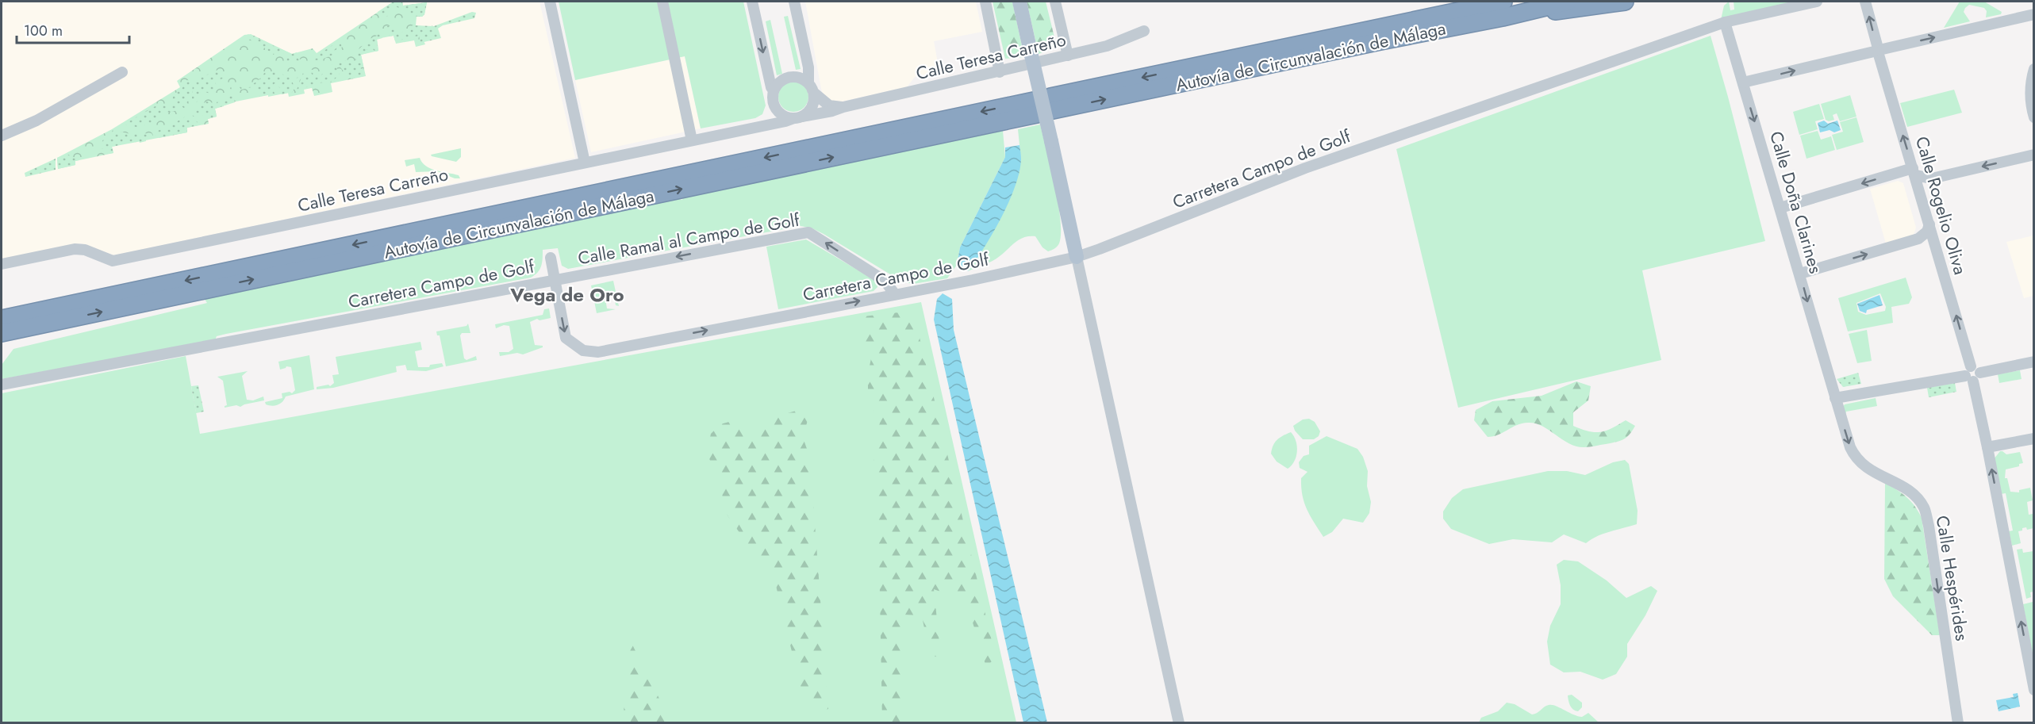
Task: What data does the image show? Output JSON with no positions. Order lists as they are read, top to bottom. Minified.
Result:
{"streets":{"highway":["Autovía de Circunvalación de Málaga"],"street":["Calle Teresa Carreño","Carretera Campo de Golf","Calle Doña Clarines","Calle Rogelio Oliva","Calle Ramal al Campo de Golf","Calle Hespérides"]},"crossings":[["Carretera Campo de Golf","Calle Doña Clarines"],["Carretera Campo de Golf","Calle Ramal al Campo de Golf"],["Calle Doña Clarines","Calle Hespérides"]],"one_way":["Calle Doña Clarines","Calle Rogelio Oliva","Calle Ramal al Campo de Golf","Calle Hespérides"],"districts":["Vega de Oro"],"scale_bar":"100 m"}
